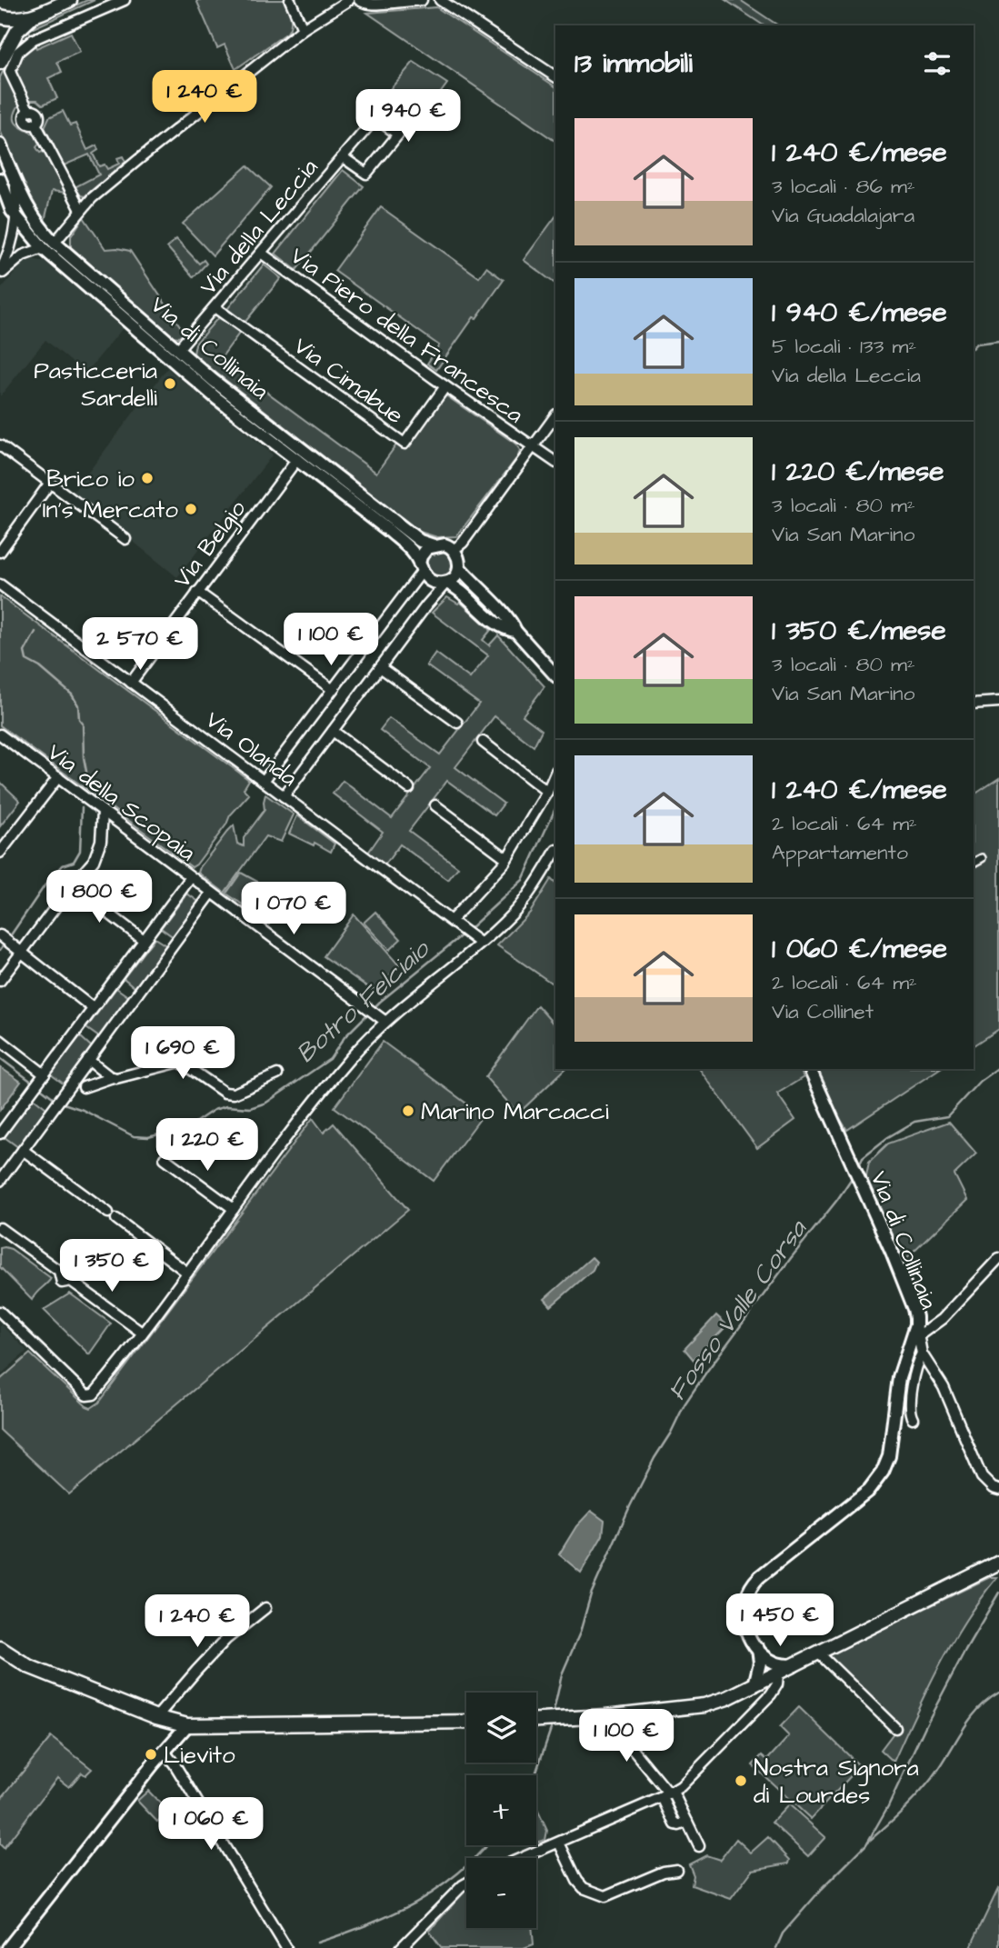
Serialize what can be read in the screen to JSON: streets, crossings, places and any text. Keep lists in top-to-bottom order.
{
  "streets": {
    "street": [
      "Via della Leccia",
      "Via Piero della Francesca",
      "Via di Collinaia",
      "Via Cimabue",
      "Via Belgio",
      "Via Olanda",
      "Via della Scopaia"
    ]
  },
  "crossings": [
    ["Via della Leccia", "Via Piero della Francesca"],
    ["Via della Leccia", "Via di Collinaia"],
    ["Via della Leccia", "Via Cimabue"],
    ["Via Piero della Francesca", "Via Cimabue"],
    ["Via di Collinaia", "Via Belgio"],
    ["Via Belgio", "Via Olanda"]
  ],
  "water": ["Botro Felciaio", "Fosso Valle Corsa"],
  "places": [
    "Pasticceria Sardelli",
    "Brico io",
    "In's Mercato",
    "Marino Marcacci",
    "Lievito",
    "Nostra Signora di Lourdes"
  ],
  "page": {
    "heading": "13 immobili",
    "price": [
      "1 240 €",
      "1 940 €",
      "1 100 €",
      "2 570 €",
      "1 800 €",
      "1 070 €",
      "1 690 €",
      "1 220 €",
      "1 350 €",
      "1 450 €",
      "1 240 €",
      "1 100 €",
      "1 060 €"
    ],
    "list": [
      {
        "name": "1 240 €/mese",
        "note": "3 locali · 86 m² · Via Guadalajara"
      },
      {
        "name": "1 940 €/mese",
        "note": "5 locali · 133 m² · Via della Leccia"
      },
      {
        "name": "1 220 €/mese",
        "note": "3 locali · 80 m² · Via San Marino"
      },
      {
        "name": "1 350 €/mese",
        "note": "3 locali · 80 m² · Via San Marino"
      },
      {
        "name": "1 240 €/mese",
        "note": "2 locali · 64 m² · Appartamento"
      },
      {
        "name": "1 060 €/mese",
        "note": "2 locali · 64 m² · Via Collinet"
      }
    ],
    "map_buttons": ["+", "−"]
  }
}
